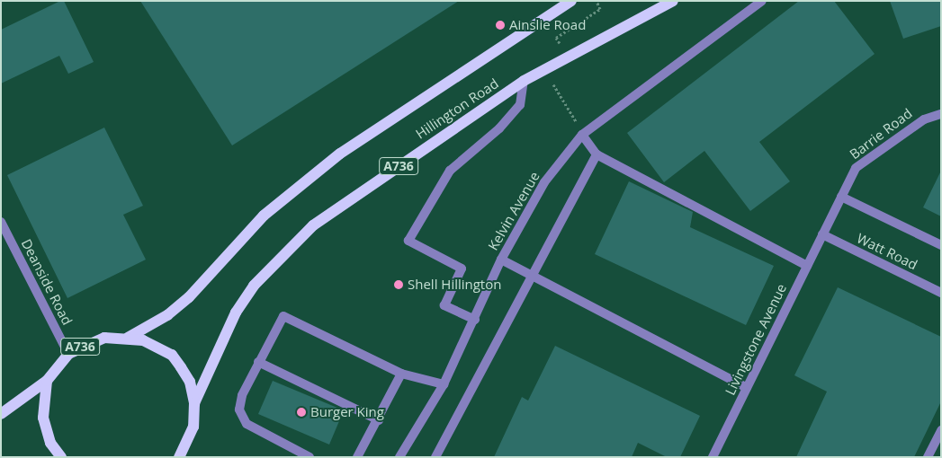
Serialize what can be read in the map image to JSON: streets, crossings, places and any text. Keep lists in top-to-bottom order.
{
  "streets": {
    "main road": ["Hillington Road", "A736"],
    "street": [
      "Barrie Road",
      "Kelvin Avenue",
      "Watt Road",
      "Deanside Road",
      "Livingstone Avenue"
    ]
  },
  "crossings": [
    ["Hillington Road", "A736"],
    ["Barrie Road", "Watt Road"],
    ["Barrie Road", "Livingstone Avenue"],
    ["A736", "Deanside Road"],
    ["Watt Road", "Livingstone Avenue"]
  ],
  "places": ["Ainslie Road", "Shell Hillington", "Burger King"]
}
